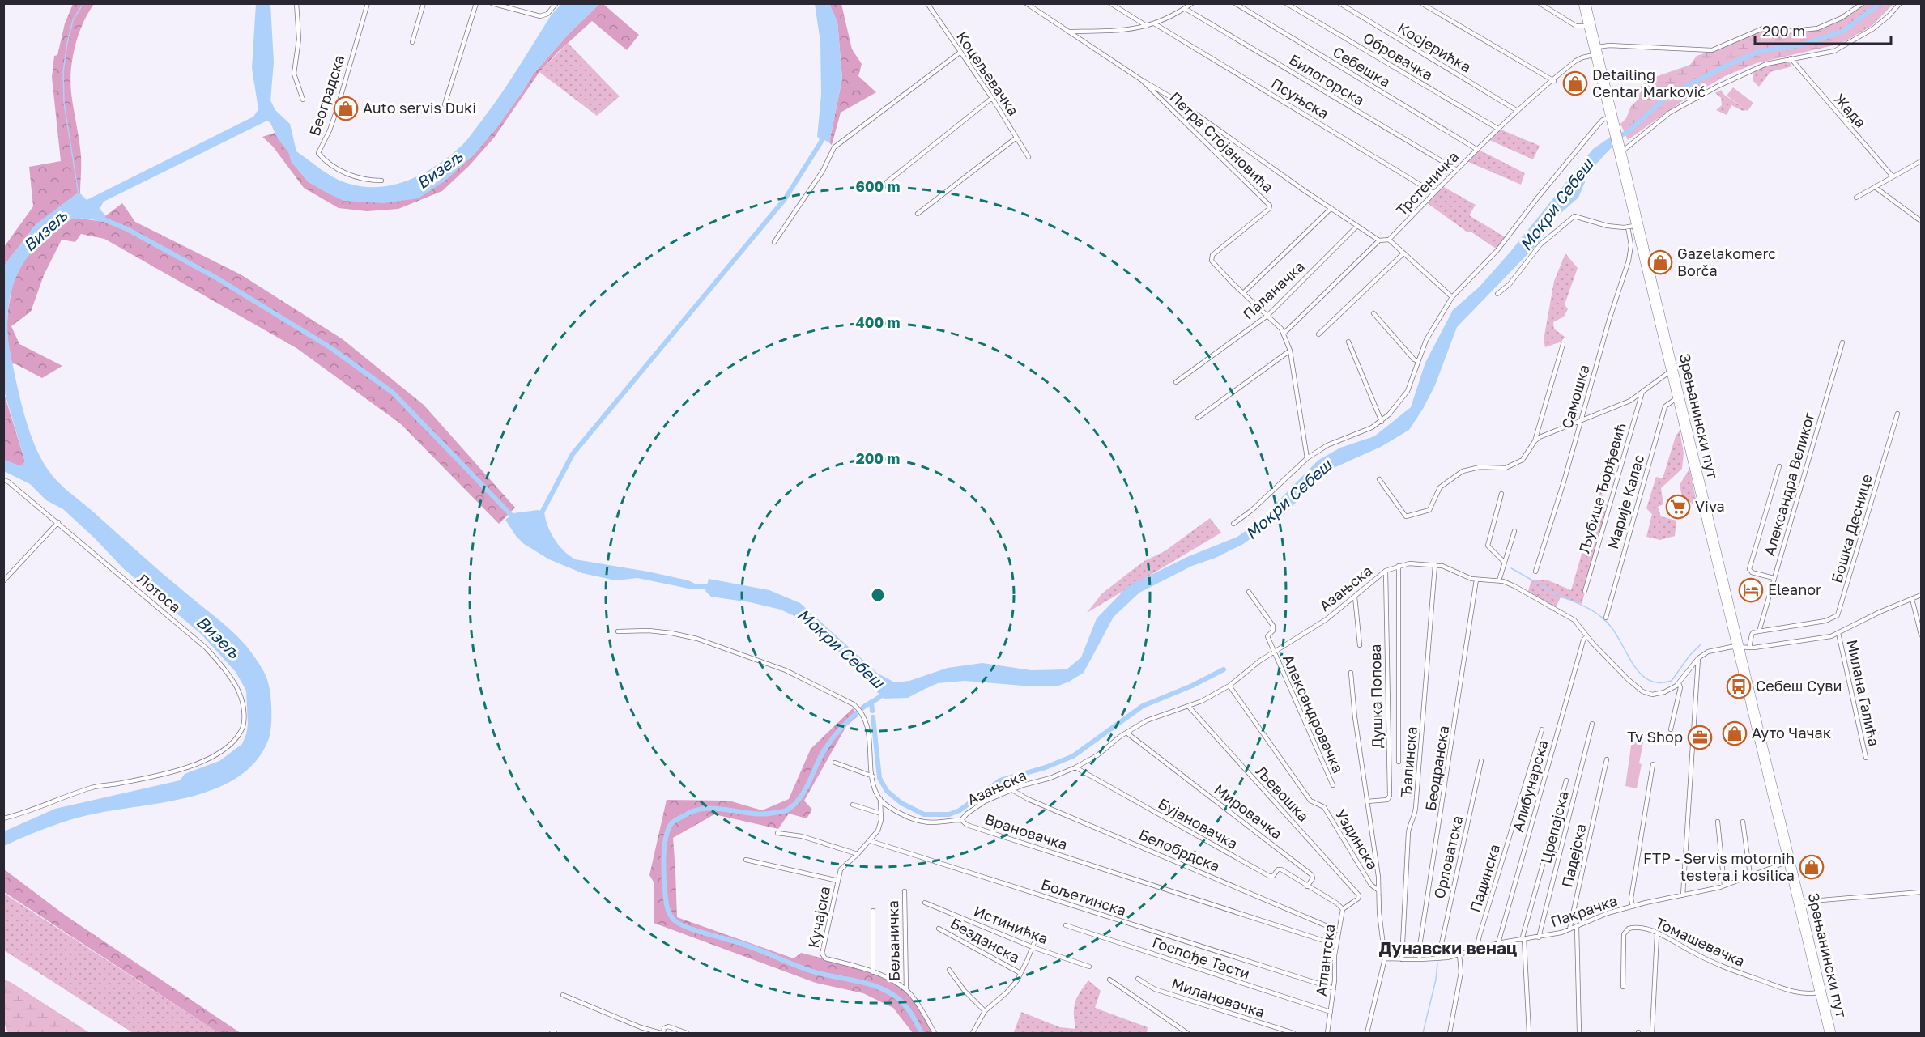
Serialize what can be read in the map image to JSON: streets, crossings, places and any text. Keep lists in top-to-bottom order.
{
  "streets": {
    "main road": ["Зрењанински пут"],
    "street": [
      "Косјерићка",
      "Обровачка",
      "Себешка",
      "Коцељевачка",
      "Билогорска",
      "Београдска",
      "Псуњска",
      "Жада",
      "Петра Стојановића",
      "Трстеничка",
      "Паланачка",
      "Самошка",
      "Александра Великог",
      "Љубице Ђорђевић",
      "Марије Калас",
      "Бошка Деснице",
      "Азањска",
      "Лотоса",
      "Милана Галића",
      "Душка Попова",
      "Александровачка",
      "Ђалинска",
      "Беодранска",
      "Алибунарска",
      "Љевошка",
      "Мировачка",
      "Бујановачка",
      "Црепајска",
      "Врановачка",
      "Уздинска",
      "Белобрдска",
      "Падејска",
      "Орловатска",
      "Падинска",
      "Бољетинска",
      "Пакрачка",
      "Кучајска",
      "Истинићка",
      "Бељаничка",
      "Безданска",
      "Томашевачка",
      "Госпође Тасти",
      "Атлантска",
      "Милановачка"
    ]
  },
  "crossings": [
    ["Косјерићка", "Трстеничка"],
    ["Обровачка", "Трстеничка"],
    ["Себешка", "Трстеничка"],
    ["Билогорска", "Трстеничка"],
    ["Псуњска", "Трстеничка"],
    ["Петра Стојановића", "Паланачка"],
    ["Трстеничка", "Зрењанински пут"],
    ["Зрењанински пут", "Марије Калас"],
    ["Зрењанински пут", "Пакрачка"],
    ["Зрењанински пут", "Томашевачка"],
    ["Александра Великог", "Бошка Деснице"],
    ["Азањска", "Душка Попова"],
    ["Азањска", "Александровачка"],
    ["Азањска", "Ђалинска"],
    ["Азањска", "Беодранска"],
    ["Азањска", "Алибунарска"],
    ["Азањска", "Љевошка"],
    ["Азањска", "Мировачка"],
    ["Азањска", "Бујановачка"],
    ["Азањска", "Врановачка"],
    ["Азањска", "Уздинска"],
    ["Азањска", "Белобрдска"],
    ["Ђалинска", "Пакрачка"],
    ["Беодранска", "Пакрачка"],
    ["Алибунарска", "Пакрачка"],
    ["Љевошка", "Атлантска"],
    ["Мировачка", "Бујановачка"],
    ["Црепајска", "Пакрачка"],
    ["Врановачка", "Атлантска"],
    ["Уздинска", "Пакрачка"],
    ["Белобрдска", "Атлантска"],
    ["Падејска", "Пакрачка"],
    ["Орловатска", "Пакрачка"],
    ["Падинска", "Пакрачка"],
    ["Бољетинска", "Кучајска"],
    ["Бољетинска", "Атлантска"],
    ["Кучајска", "Бељаничка"],
    ["Госпође Тасти", "Атлантска"]
  ],
  "districts": ["Дунавски венац"],
  "water": ["Визељ", "Мокри Себеш"],
  "places": {
    "shop": [
      "Detailing Centar Marković",
      "Auto servis Duki",
      "Gazelakomerc Borča",
      "Ауто Чачак",
      "FTP - Servis motornih testera i kosilica"
    ],
    "supermarket": ["Viva"],
    "hotel": ["Eleanor"],
    "bus stop": ["Себеш Суви"],
    "office": ["Tv Shop"]
  },
  "scale_bar": "200 m",
  "rings": ["600 m", "400 m", "200 m"]
}
